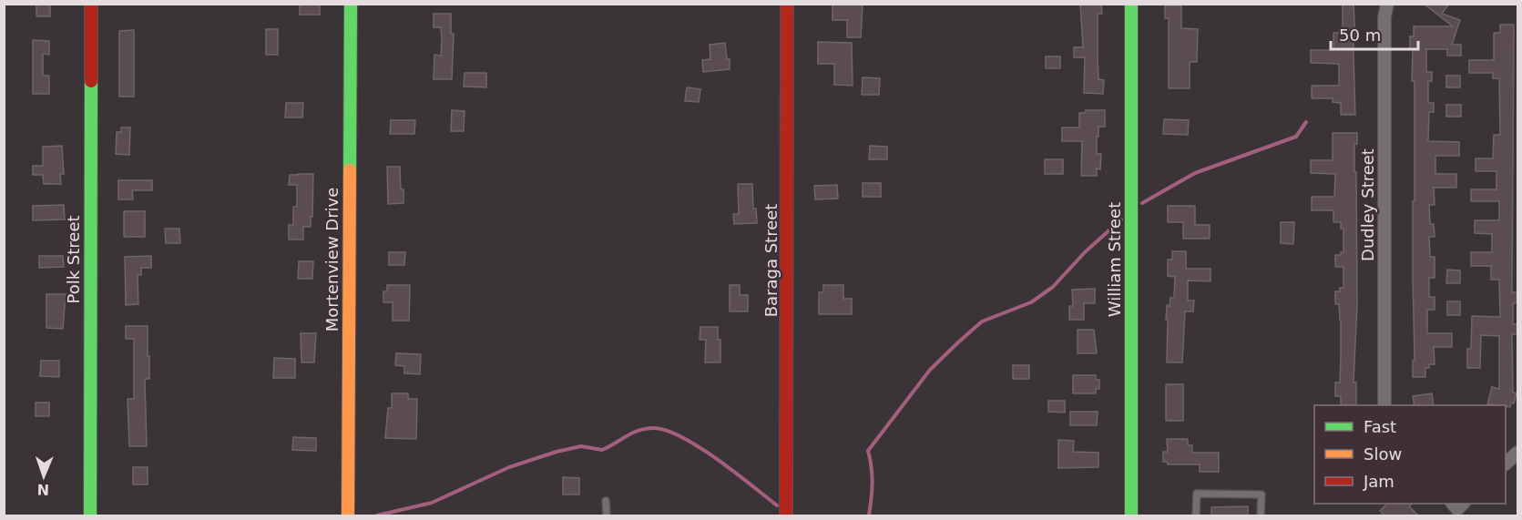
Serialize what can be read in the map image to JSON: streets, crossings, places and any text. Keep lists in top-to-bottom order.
{
  "streets": {
    "street": [
      "Dudley Street",
      "Polk Street",
      "Mortenview Drive",
      "William Street",
      "Baraga Street"
    ]
  },
  "legend": ["Fast", "Slow", "Jam"],
  "scale_bar": "50 m",
  "north": "bottom"
}
